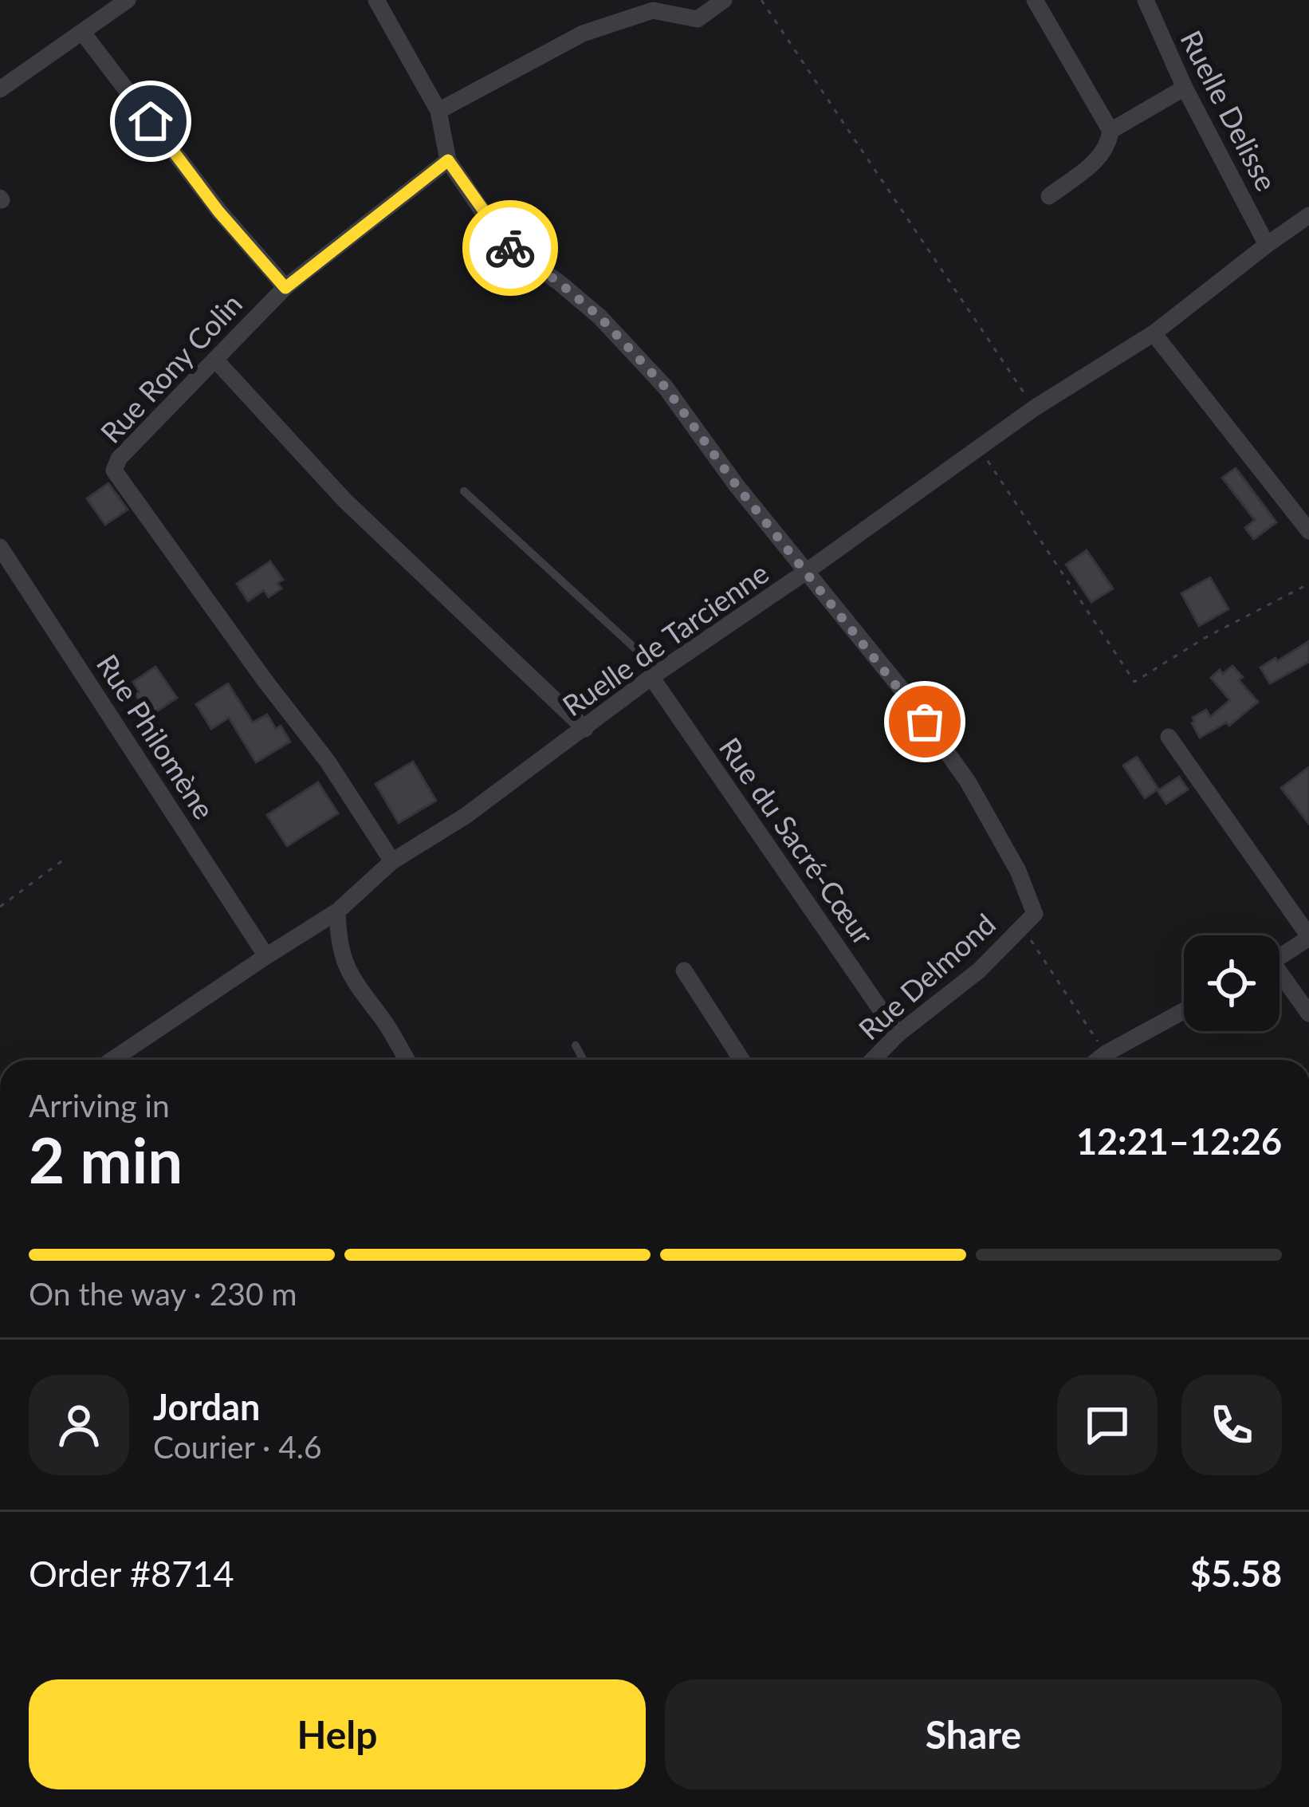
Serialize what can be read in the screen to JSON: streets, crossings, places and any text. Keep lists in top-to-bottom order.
{
  "streets": {
    "street": [
      "Ruelle Delisse",
      "Rue Rony Colin",
      "Ruelle de Tarcienne",
      "Rue Philomène",
      "Rue du Sacré-Cœur",
      "Rue Delmond"
    ]
  },
  "crossings": [
    ["Ruelle Delisse", "Ruelle de Tarcienne"],
    ["Rue Rony Colin", "Ruelle de Tarcienne"],
    ["Rue Rony Colin", "Rue Delmond"],
    ["Ruelle de Tarcienne", "Rue Philomène"],
    ["Ruelle de Tarcienne", "Rue du Sacré-Cœur"],
    ["Ruelle de Tarcienne", "Rue Delmond"],
    ["Rue du Sacré-Cœur", "Rue Delmond"]
  ],
  "page": {
    "heading": ["2 min", "Arriving in", "12:21–12:26"],
    "panel": [
      "Jordan",
      "Courier · 4.6",
      "Order #8714",
      "$5.58"
    ],
    "bar": "On the way · 230 m",
    "buttons": ["Help", "Share"]
  }
}
